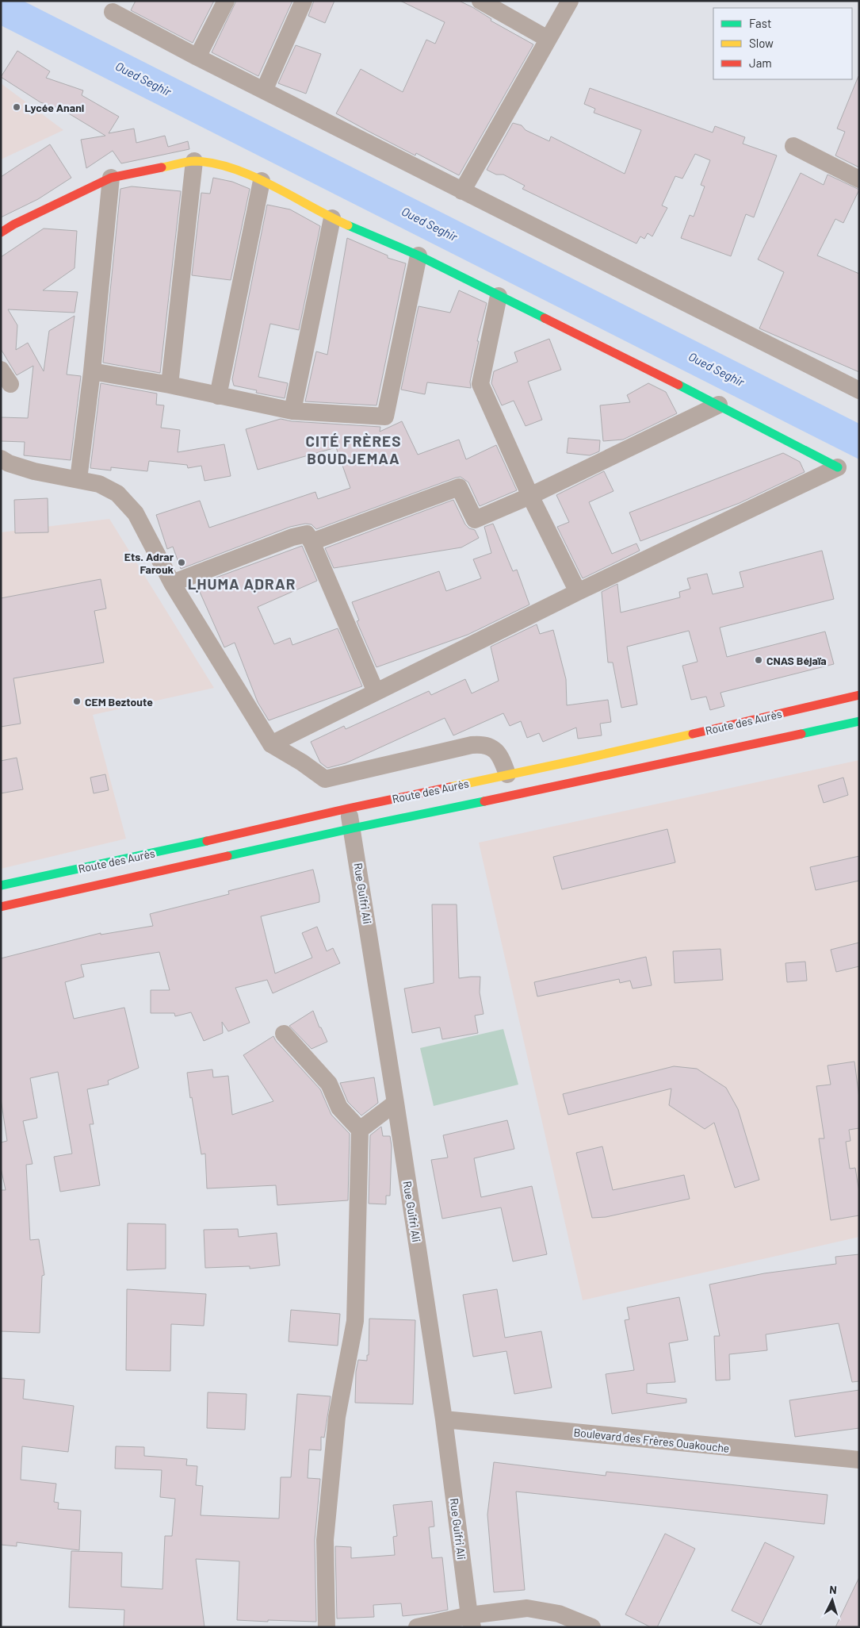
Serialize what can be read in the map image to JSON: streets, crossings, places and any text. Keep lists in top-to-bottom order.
{
  "streets": {
    "street": ["Route des Aurès", "Rue Guifri Ali", "Boulevard des Frères Ouakouche"]
  },
  "crossings": [
    ["Route des Aurès", "Rue Guifri Ali"],
    ["Rue Guifri Ali", "Boulevard des Frères Ouakouche"]
  ],
  "districts": ["CITÉ FRÈRES BOUDJEMAA", "LḤUMA AḌRAR"],
  "water": ["Oued Seghir"],
  "places": [
    "Lycée Anani",
    "Ets. Adrar Farouk",
    "CNAS Béjaïa",
    "CEM Beztoute"
  ],
  "legend": ["Fast", "Slow", "Jam"],
  "north": "top"
}
